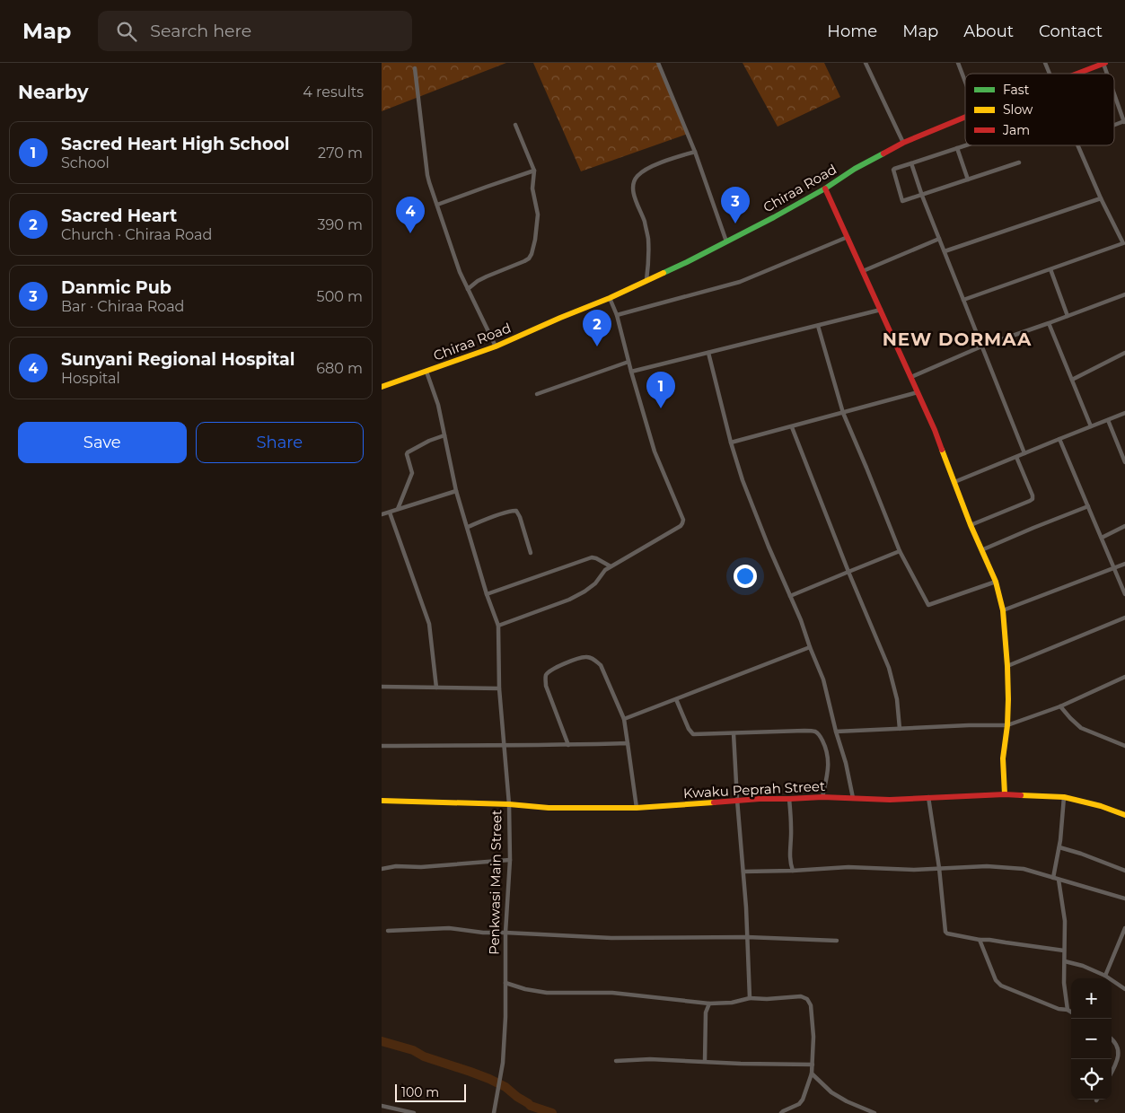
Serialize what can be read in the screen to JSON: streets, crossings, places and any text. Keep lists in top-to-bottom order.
{
  "streets": {
    "main road": ["Chiraa Road", "Kwaku Peprah Street"],
    "street": ["Penkwasi Main Street"]
  },
  "crossings": [
    ["Chiraa Road", "Penkwasi Main Street"],
    ["Kwaku Peprah Street", "Penkwasi Main Street"]
  ],
  "districts": ["NEW DORMAA"],
  "legend": ["Fast", "Slow", "Jam"],
  "scale_bar": "100 m",
  "page": {
    "header": "Map",
    "search": "Search here",
    "nav": [
      "Home",
      "Map",
      "About",
      "Contact"
    ],
    "heading": ["Nearby", "4 results"],
    "list": [
      {
        "mark": "1",
        "name": "Sacred Heart High School",
        "note": "School",
        "value": "270 m"
      },
      {
        "mark": "2",
        "name": "Sacred Heart",
        "note": "Church · Chiraa Road",
        "value": "390 m"
      },
      {
        "mark": "3",
        "name": "Danmic Pub",
        "note": "Bar · Chiraa Road",
        "value": "500 m"
      },
      {
        "mark": "4",
        "name": "Sunyani Regional Hospital",
        "note": "Hospital",
        "value": "680 m"
      }
    ],
    "pins": [
      "3",
      "4",
      "2",
      "1"
    ],
    "buttons": ["Save", "Share"],
    "map_buttons": ["+", "−"],
    "scale": "100 m"
  }
}
